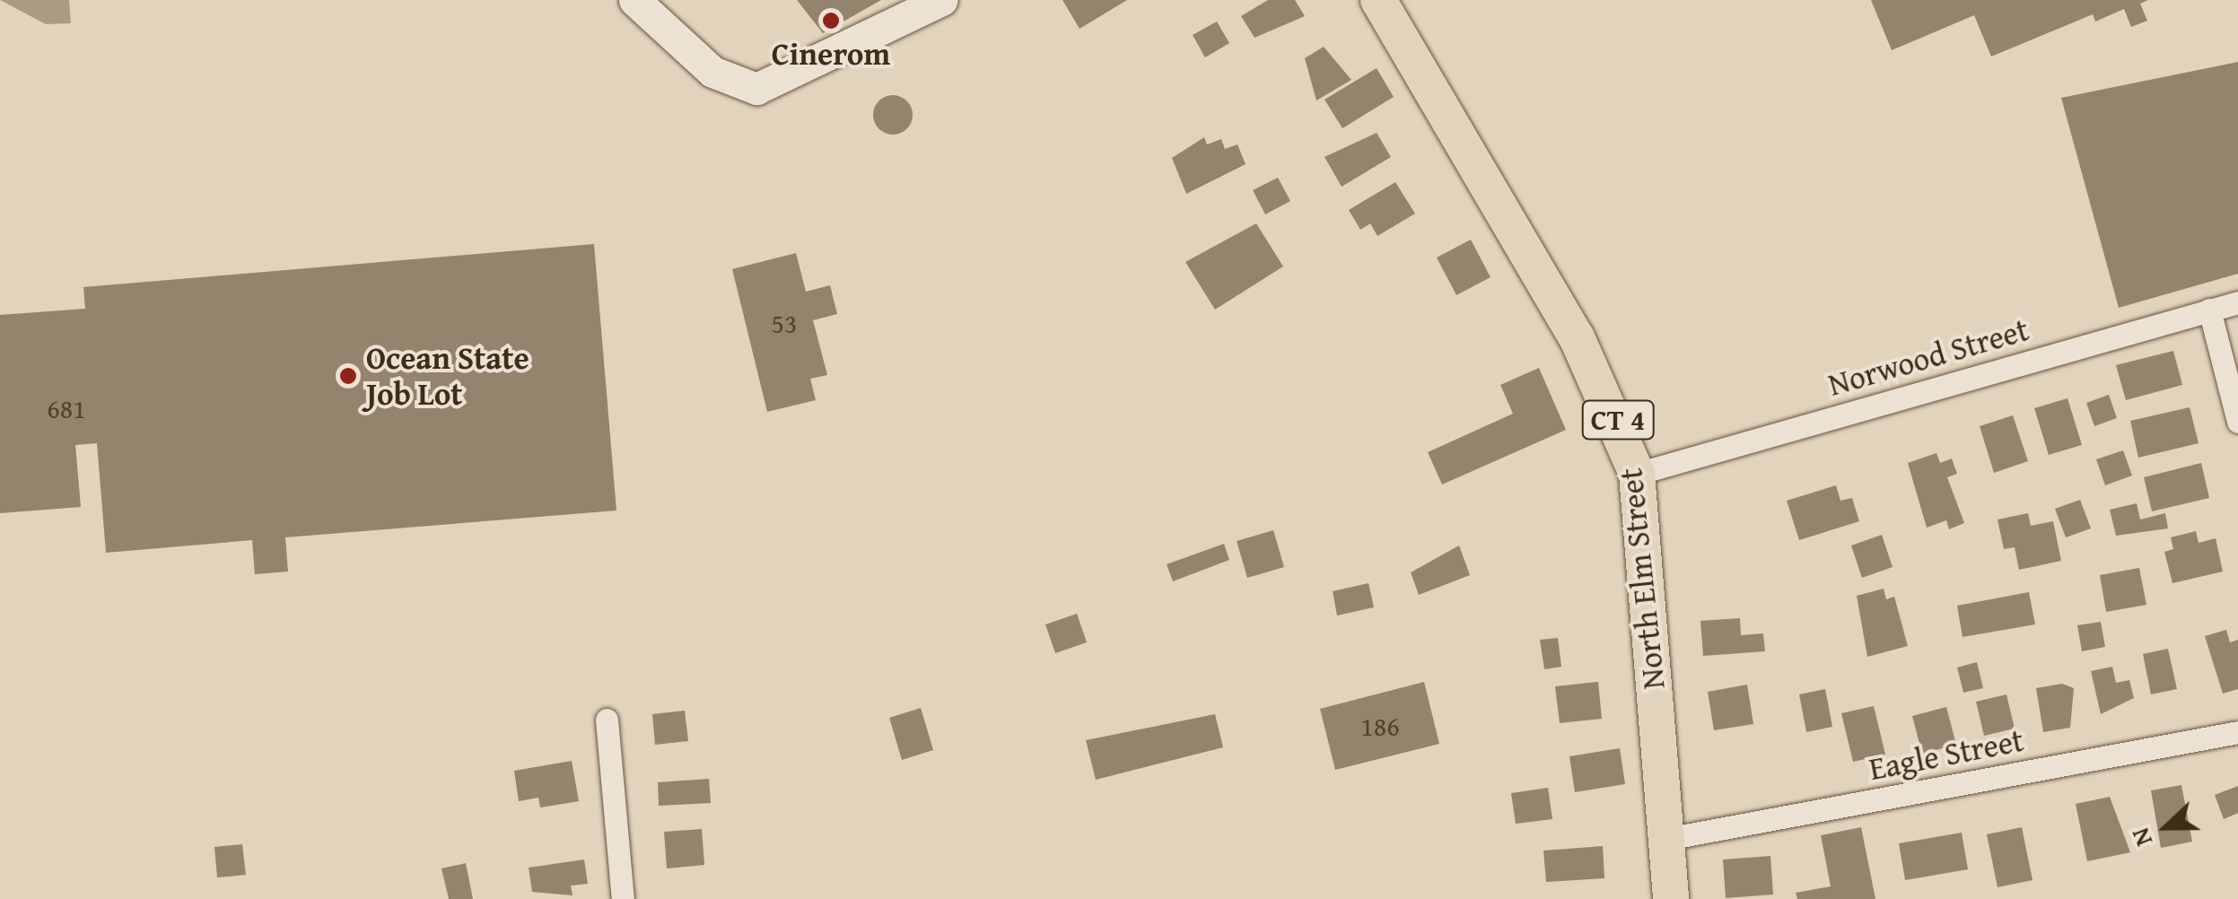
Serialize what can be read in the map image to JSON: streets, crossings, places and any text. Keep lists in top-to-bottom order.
{
  "streets": {
    "main road": ["CT 4", "North Elm Street"],
    "street": ["Norwood Street", "Eagle Street"]
  },
  "crossings": [
    ["Norwood Street", "North Elm Street"],
    ["North Elm Street", "Eagle Street"]
  ],
  "places": ["Cinerom", "Ocean State Job Lot"],
  "house_numbers": ["53", "681", "186"],
  "north": "left"
}
